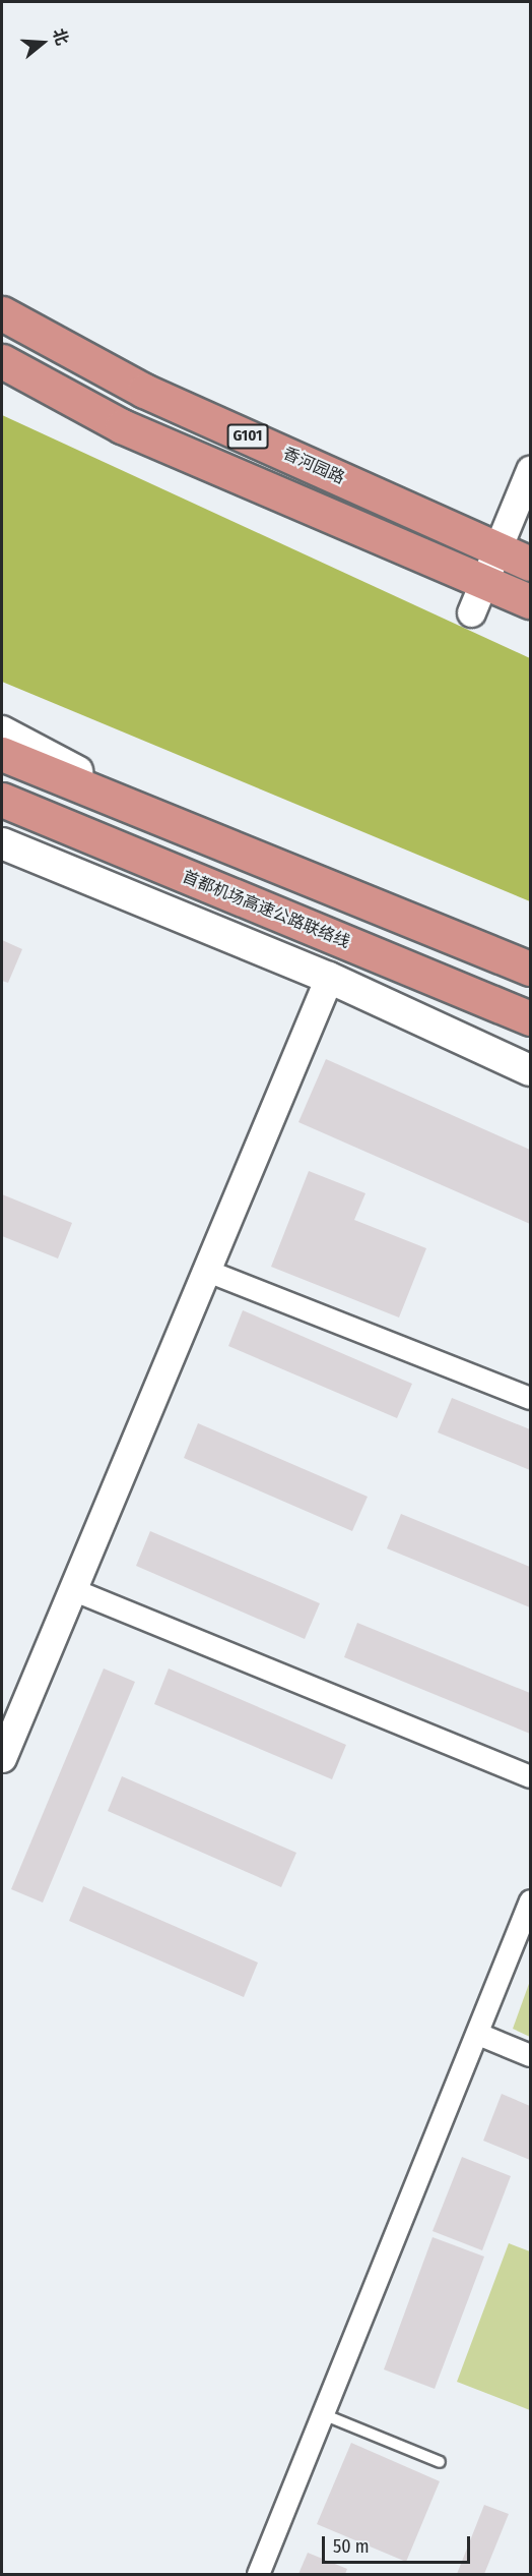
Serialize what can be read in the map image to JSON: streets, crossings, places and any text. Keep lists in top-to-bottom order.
{
  "streets": {
    "highway": ["G101", "香河园路", "首都机场高速公路联络线"]
  },
  "scale_bar": "50 m",
  "north": "right"
}
